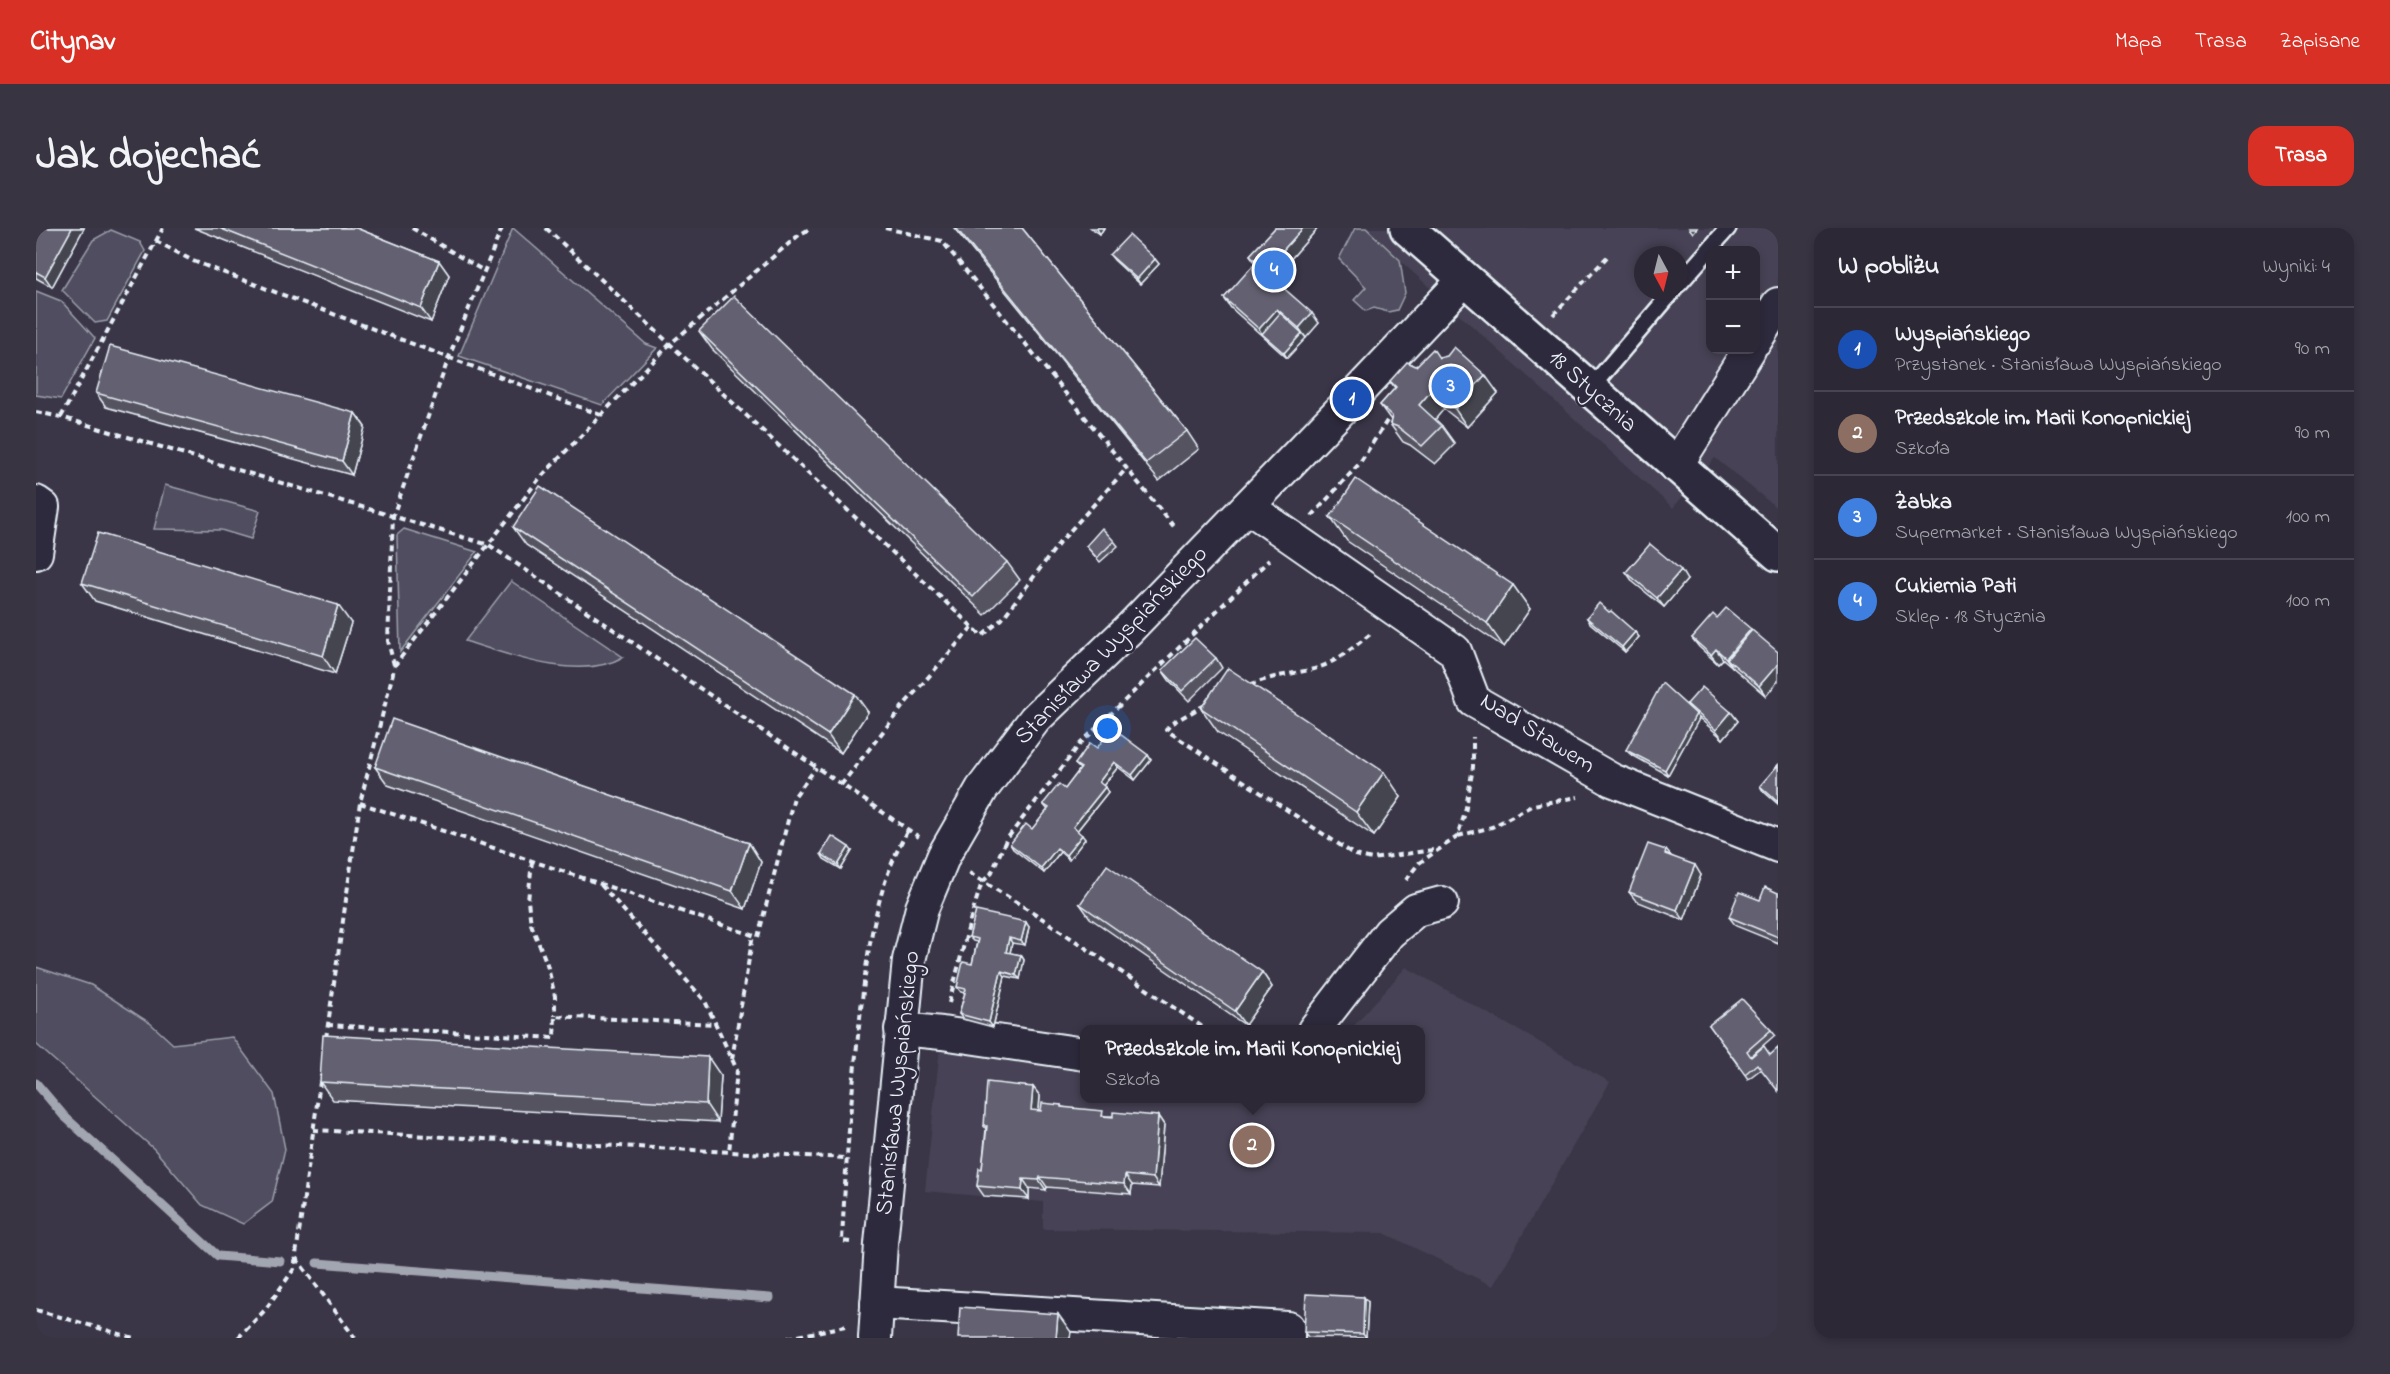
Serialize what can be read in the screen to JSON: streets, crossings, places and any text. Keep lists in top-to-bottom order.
{
  "streets": {
    "street": ["18 Stycznia", "Stanisława Wyspiańskiego", "Nad Stawem"]
  },
  "crossings": [
    ["18 Stycznia", "Stanisława Wyspiańskiego"],
    ["Stanisława Wyspiańskiego", "Nad Stawem"]
  ],
  "north": "bottom",
  "page": {
    "header": "Citynav",
    "nav": ["Mapa", "Trasa", "Zapisane"],
    "title": "Jak dojechać",
    "buttons": "Trasa",
    "heading": ["W pobliżu", "Wyniki: 4"],
    "map_buttons": ["+", "−"],
    "pins": [
      "4",
      "3",
      "1",
      "2"
    ],
    "list": [
      {
        "mark": "1",
        "name": "Wyspiańskiego",
        "note": "Przystanek · Stanisława Wyspiańskiego",
        "value": "90 m"
      },
      {
        "mark": "2",
        "name": "Przedszkole im. Marii Konopnickiej",
        "note": "Szkoła",
        "value": "90 m"
      },
      {
        "mark": "3",
        "name": "Żabka",
        "note": "Supermarket · Stanisława Wyspiańskiego",
        "value": "100 m"
      },
      {
        "mark": "4",
        "name": "Cukiernia Pati",
        "note": "Sklep · 18 Stycznia",
        "value": "100 m"
      }
    ],
    "popup": ["Przedszkole im. Marii Konopnickiej", "Szkoła"]
  }
}
